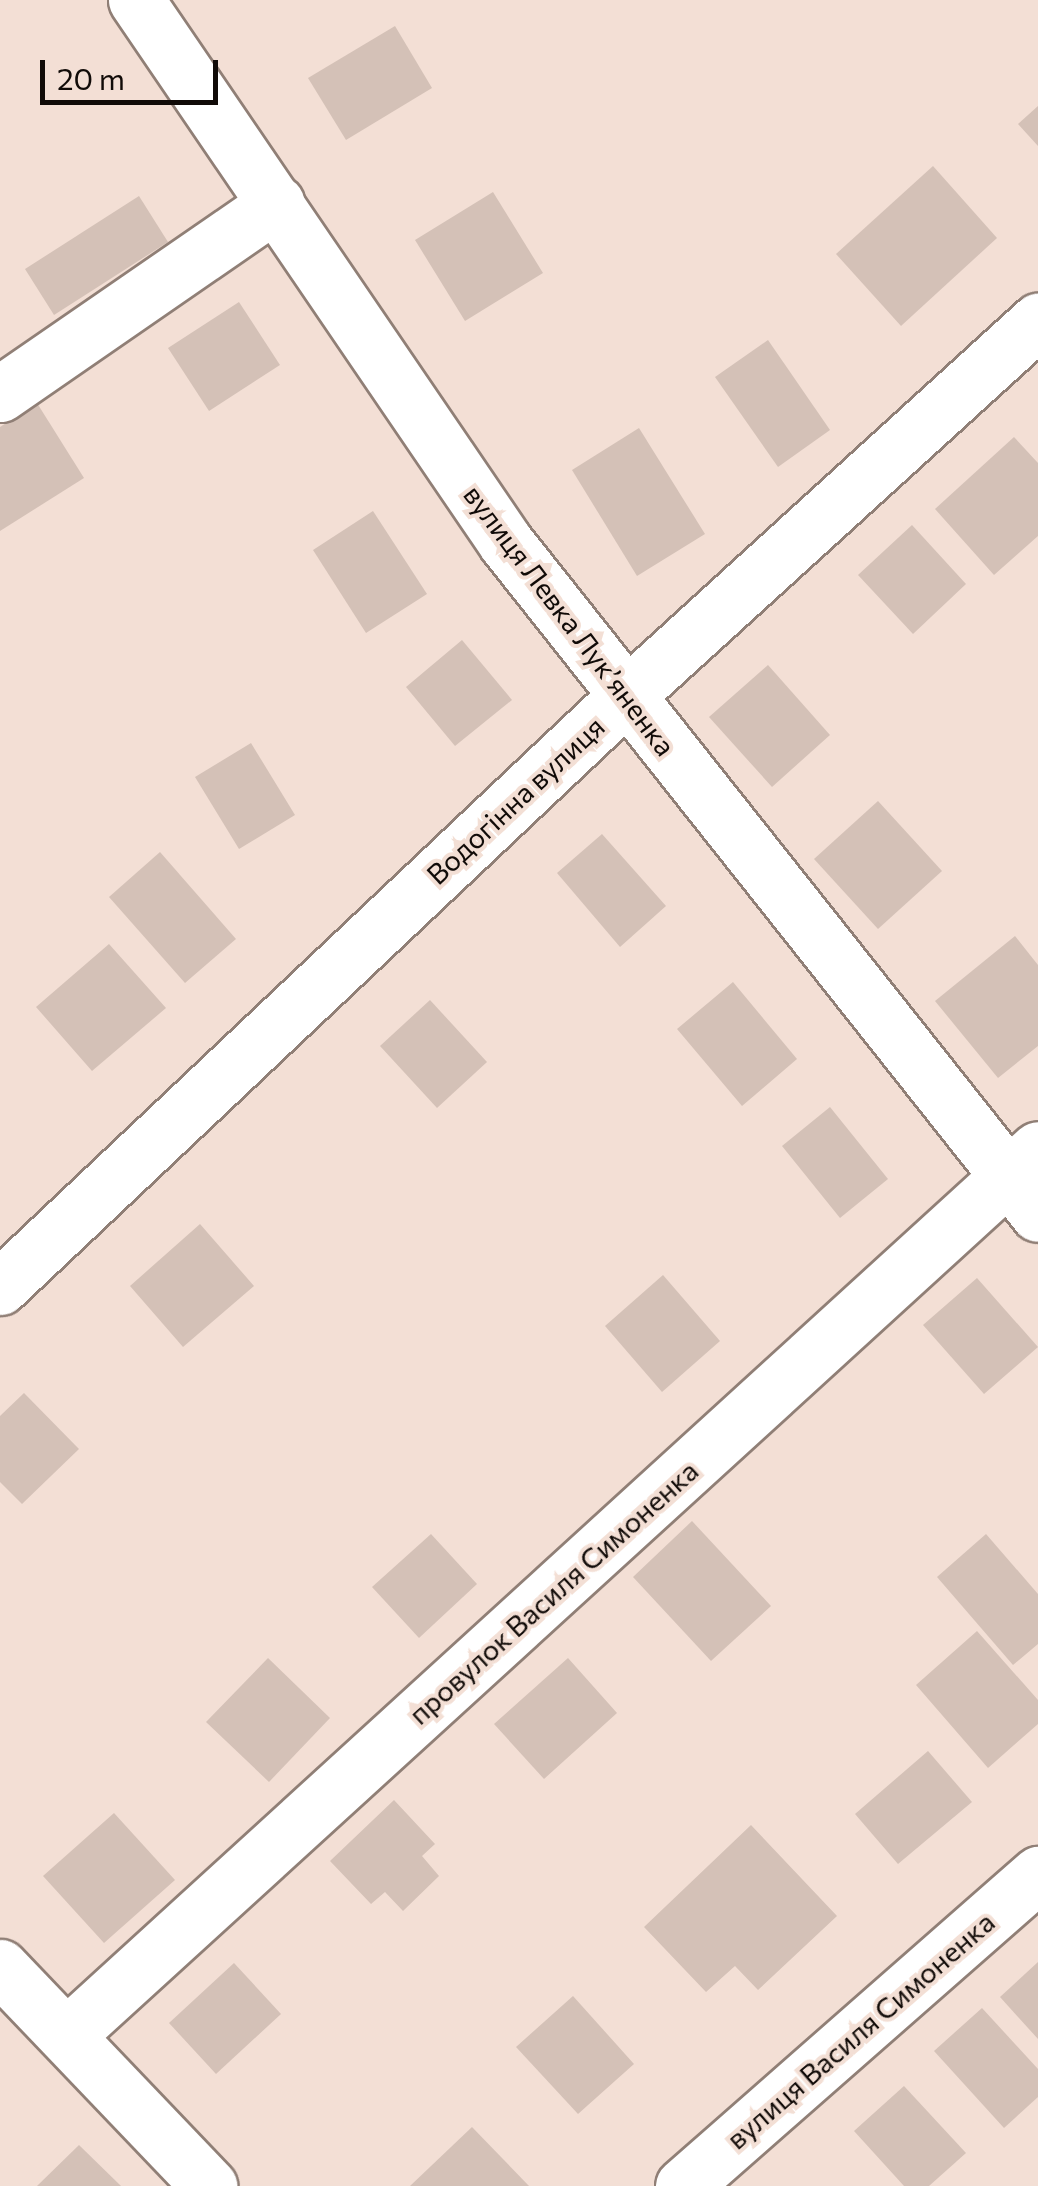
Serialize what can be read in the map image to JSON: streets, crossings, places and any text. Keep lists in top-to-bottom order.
{
  "streets": {
    "street": [
      "вулиця Левка Лукʼяненка",
      "Водогінна вулиця",
      "провулок Василя Симоненка",
      "вулиця Василя Симоненка"
    ]
  },
  "crossings": [
    ["вулиця Левка Лукʼяненка", "Водогінна вулиця"],
    ["вулиця Левка Лукʼяненка", "провулок Василя Симоненка"]
  ],
  "scale_bar": "20 m"
}
